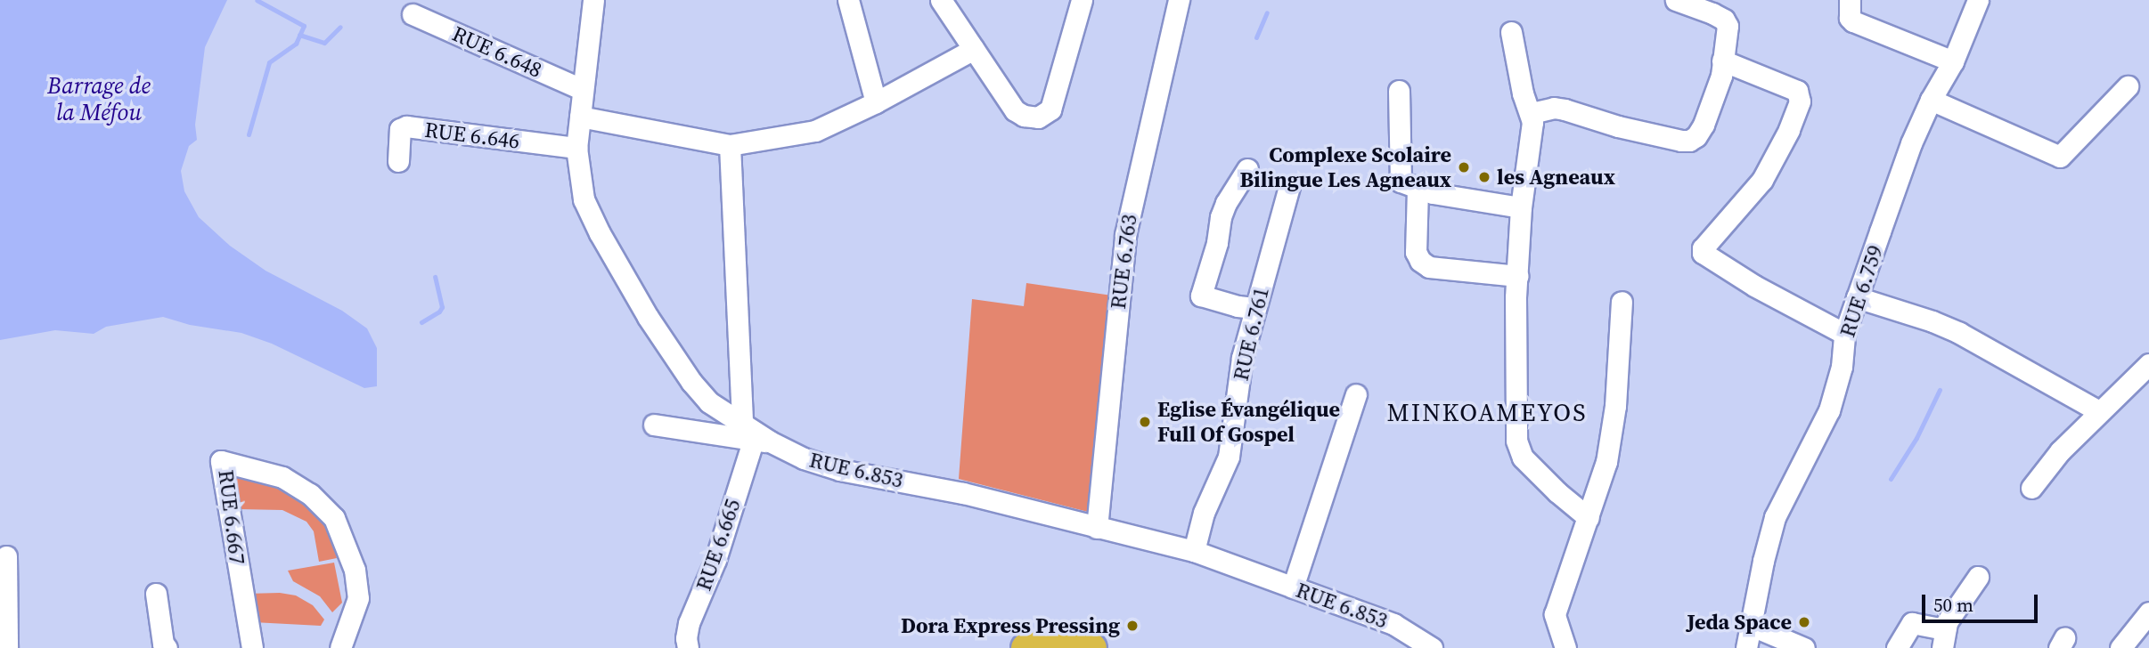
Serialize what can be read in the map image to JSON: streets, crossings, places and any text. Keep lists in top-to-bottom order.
{
  "streets": {
    "street": [
      "RUE 6.648",
      "RUE 6.646",
      "RUE 6.763",
      "RUE 6.759",
      "RUE 6.761",
      "RUE 6.853",
      "RUE 6.667",
      "RUE 6.665"
    ]
  },
  "crossings": [
    ["RUE 6.648", "RUE 6.853"],
    ["RUE 6.646", "RUE 6.853"],
    ["RUE 6.763", "RUE 6.853"],
    ["RUE 6.761", "RUE 6.853"],
    ["RUE 6.853", "RUE 6.665"]
  ],
  "districts": ["MINKOAMEYOS"],
  "water": ["Barrage de la Méfou"],
  "places": [
    "Complexe Scolaire Bilingue Les Agneaux",
    "les Agneaux",
    "Eglise Évangélique Full Of Gospel",
    "Jeda Space",
    "Dora Express Pressing"
  ],
  "scale_bar": "50 m"
}
